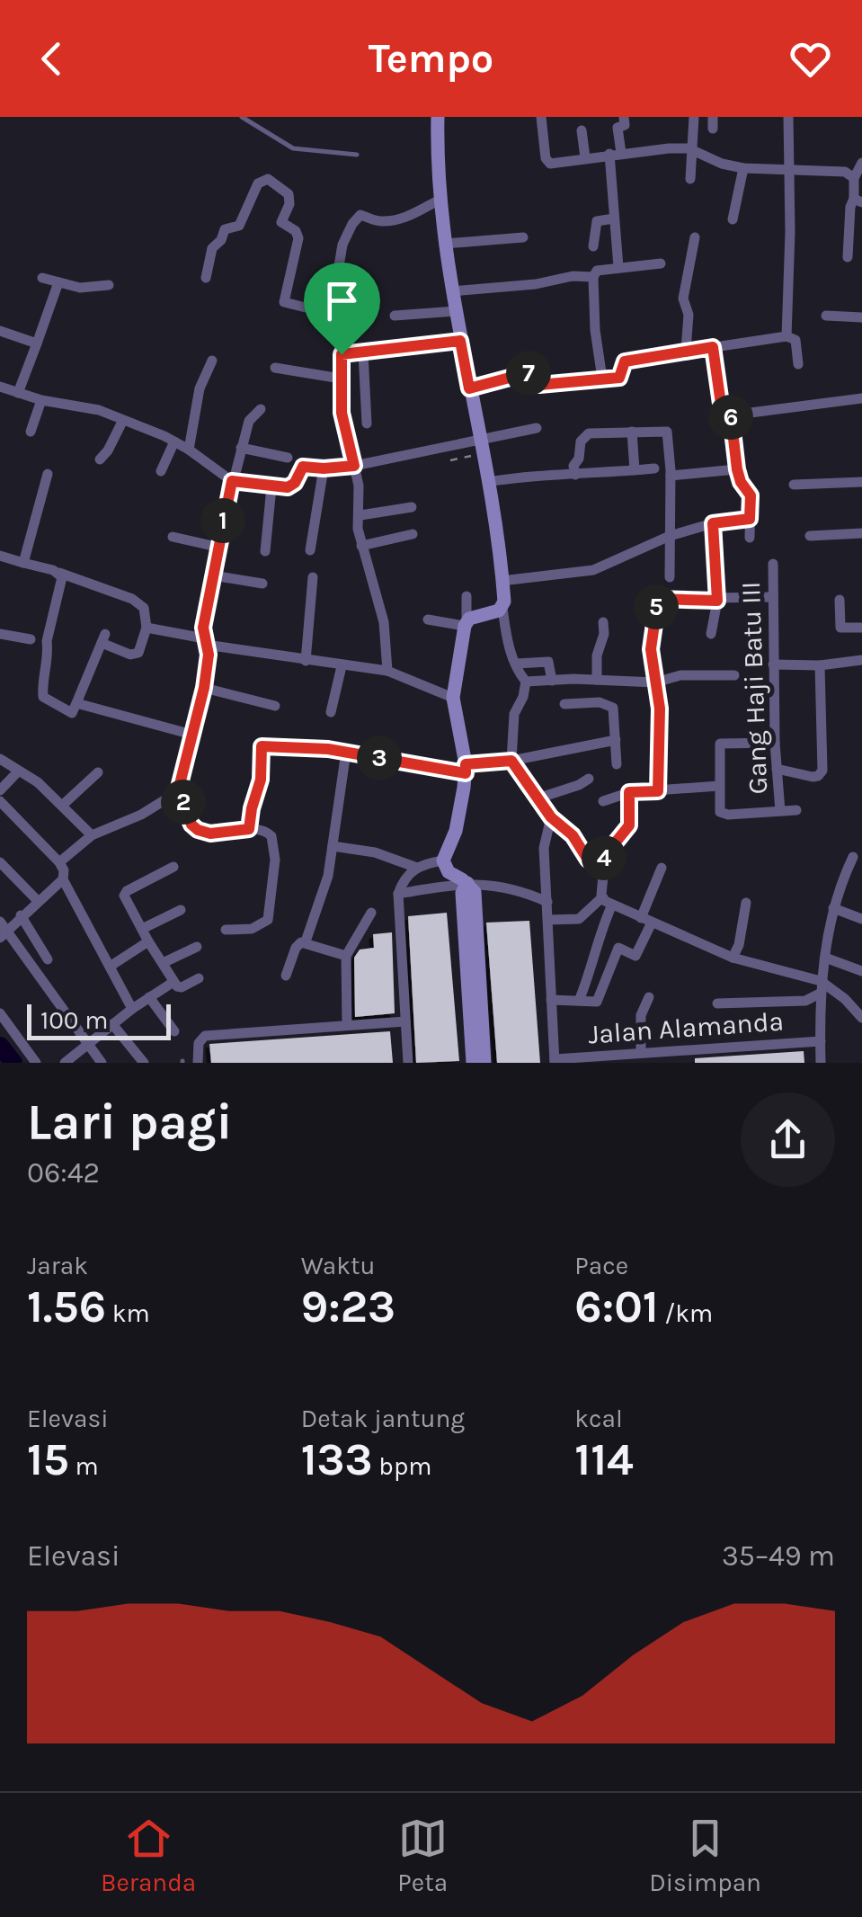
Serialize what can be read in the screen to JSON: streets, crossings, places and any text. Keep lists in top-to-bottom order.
{
  "streets": {
    "street": ["Gang Haji Batu III", "Jalan Alamanda"]
  },
  "scale_bar": "100 m",
  "page": {
    "header": "Tempo",
    "pins": [
      "7",
      "6",
      "1",
      "5",
      "3",
      "2",
      "4"
    ],
    "scale": "100 m",
    "heading": ["Lari pagi", "06:42"],
    "stats": [
      ["Jarak", "1.56 km"],
      ["Waktu", "9:23"],
      ["Pace", "6:01 /km"],
      ["Elevasi", "15 m"],
      ["Detak jantung", "133 bpm"],
      ["kcal", "114"]
    ],
    "chart": ["Elevasi", "35–49 m"],
    "tabs": ["Beranda", "Peta", "Disimpan"]
  }
}
